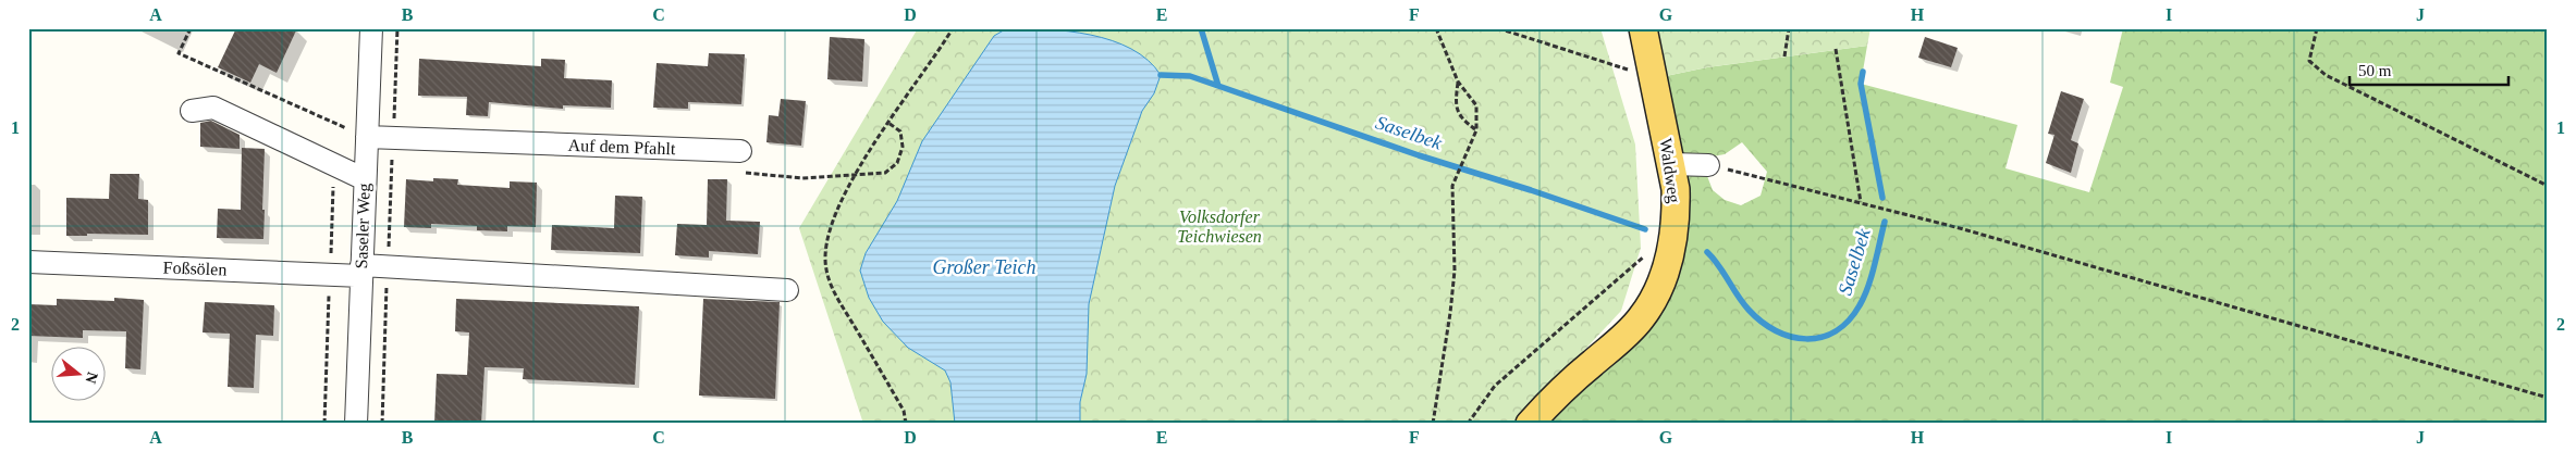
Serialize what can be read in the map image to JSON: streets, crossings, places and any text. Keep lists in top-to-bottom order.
{
  "streets": {
    "main road": ["Waldweg"],
    "street": ["Auf dem Pfahlt", "Saseler Weg", "Foßsölen"]
  },
  "crossings": [
    ["Auf dem Pfahlt", "Saseler Weg"],
    ["Saseler Weg", "Foßsölen"]
  ],
  "water": ["Saselbek", "Großer Teich"],
  "parks": ["Volksdorfer Teichwiesen"],
  "scale_bar": "50 m",
  "north": "right",
  "grid": {
    "columns": [
      "A",
      "B",
      "C",
      "D",
      "E",
      "F",
      "G",
      "H",
      "I",
      "J"
    ],
    "rows": ["1", "2"]
  }
}
